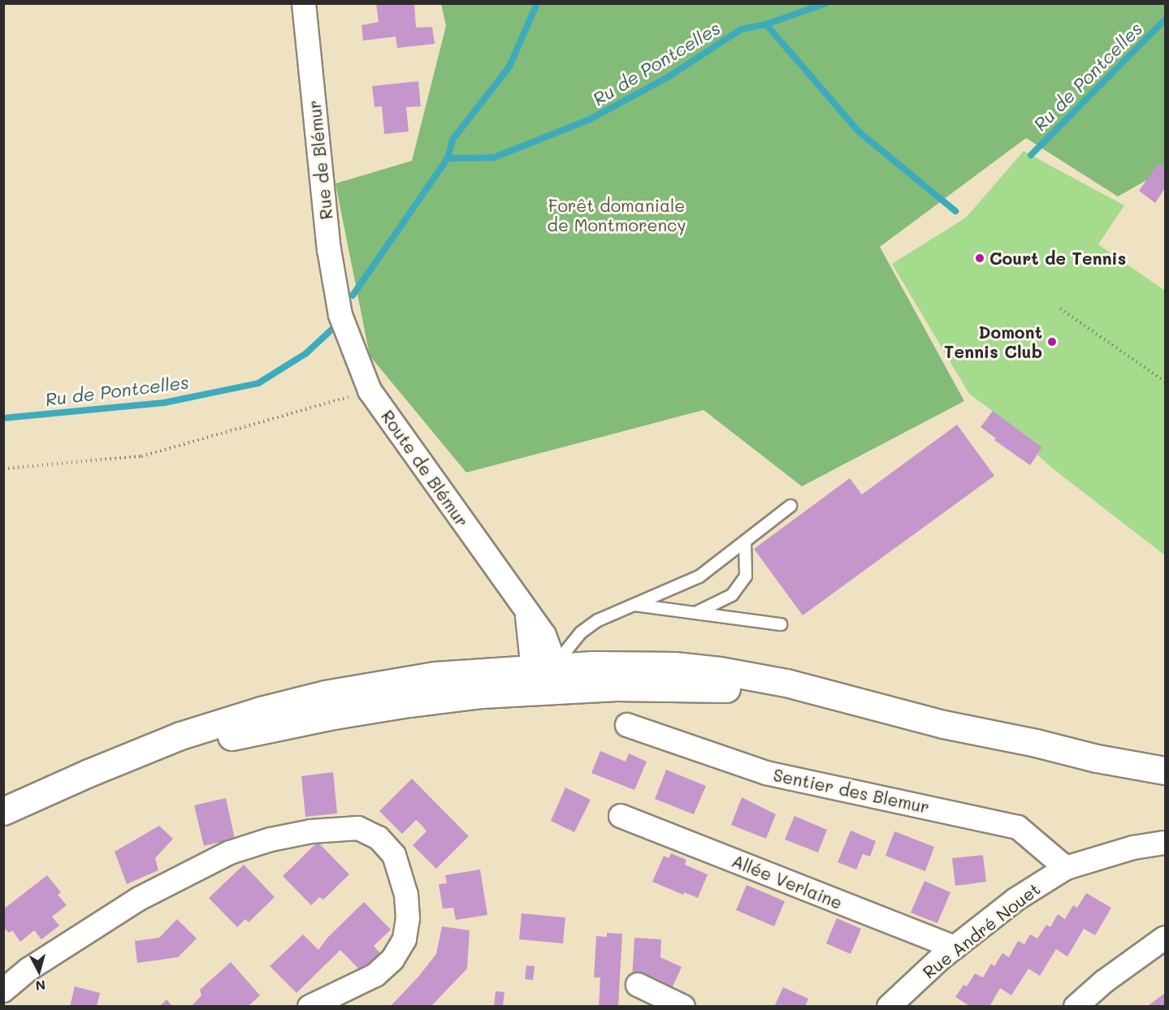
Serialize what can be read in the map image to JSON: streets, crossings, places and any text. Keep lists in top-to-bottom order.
{
  "streets": {
    "street": [
      "Rue de Blémur",
      "Route de Blémur",
      "Sentier des Blemur",
      "Allée Verlaine",
      "Rue André Nouet"
    ]
  },
  "crossings": [
    ["Rue de Blémur", "Route de Blémur"],
    ["Sentier des Blemur", "Rue André Nouet"],
    ["Allée Verlaine", "Rue André Nouet"]
  ],
  "water": ["Ru de Pontcelles"],
  "parks": ["Forêt domaniale de Montmorency"],
  "places": ["Court de Tennis", "Domont Tennis Club"],
  "north": "bottom"
}
